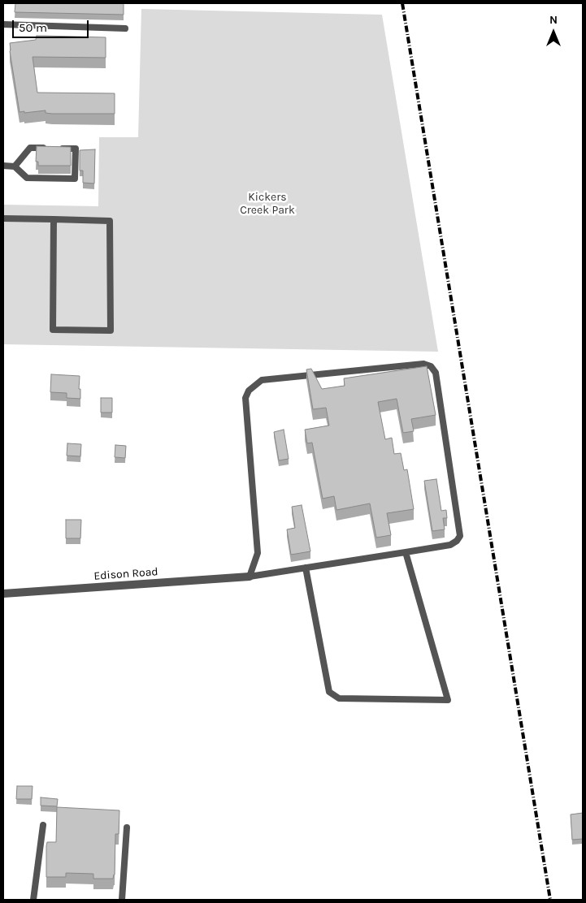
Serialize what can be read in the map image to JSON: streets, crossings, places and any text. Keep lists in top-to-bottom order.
{
  "streets": {
    "street": ["Edison Road"]
  },
  "parks": ["Kickers Creek Park"],
  "scale_bar": "50 m",
  "north": "top"
}
